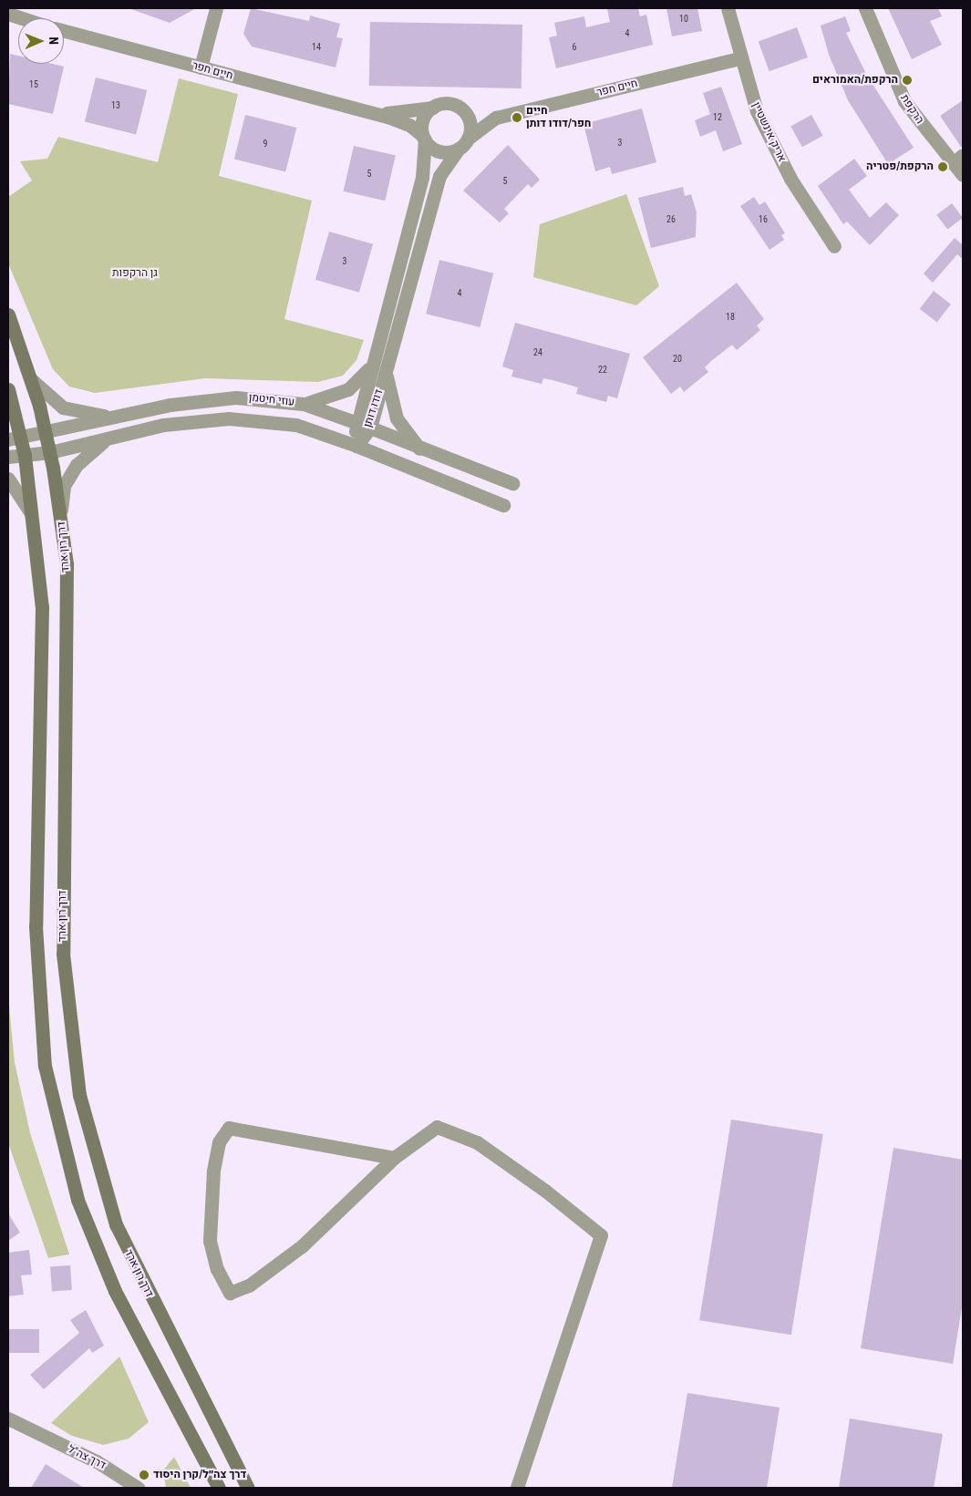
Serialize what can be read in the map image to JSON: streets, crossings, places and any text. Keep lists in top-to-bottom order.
{
  "streets": {
    "main road": ["דרך רון ארד"],
    "street": [
      "חיים חפר",
      "הרקפת",
      "אריק אינשטיין",
      "עוזי חיטמן",
      "דודו דותן",
      "דרך צה\"ל"
    ]
  },
  "crossings": [
    ["חיים חפר", "אריק אינשטיין"],
    ["חיים חפר", "דודו דותן"],
    ["עוזי חיטמן", "דודו דותן"],
    ["עוזי חיטמן", "דרך רון ארד"]
  ],
  "parks": ["גן הרקפות"],
  "places": [
    "הרקפת/האמוראים",
    "חיים חפר/דודו דותן",
    "הרקפת/פטריה",
    "דרך צה״ל/קרן היסוד"
  ],
  "house_numbers": [
    "10",
    "4",
    "14",
    "6",
    "15",
    "13",
    "12",
    "3",
    "9",
    "5",
    "5",
    "26",
    "16",
    "3",
    "4",
    "18",
    "24",
    "20",
    "22"
  ],
  "north": "right"
}
